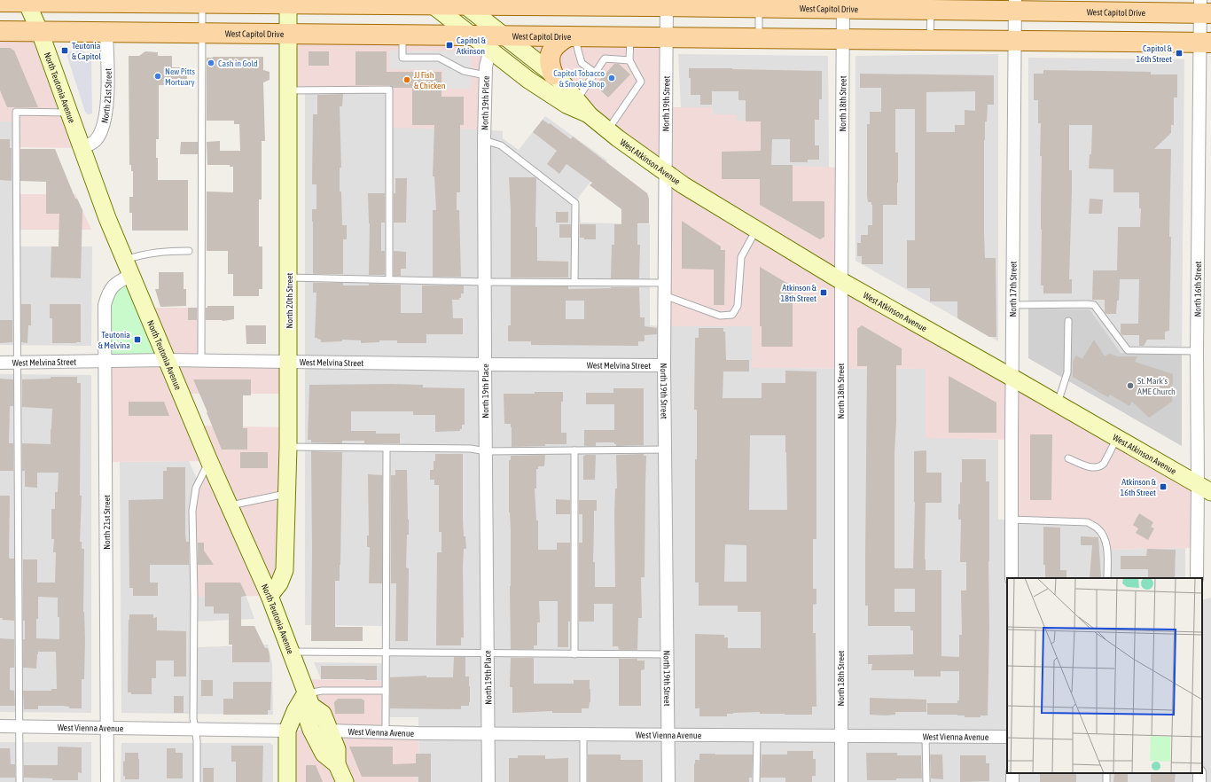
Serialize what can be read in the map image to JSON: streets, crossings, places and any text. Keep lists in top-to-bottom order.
{
  "streets": {
    "main road": [
      "West Capitol Drive",
      "North Teutonia Avenue",
      "West Atkinson Avenue",
      "North 20th Street"
    ],
    "street": [
      "North 21st Street",
      "North 19th Place",
      "North 19th Street",
      "North 18th Street",
      "North 17th Street",
      "North 16th Street",
      "West Melvina Street",
      "West Vienna Avenue"
    ]
  },
  "crossings": [
    ["West Capitol Drive", "North Teutonia Avenue"],
    ["West Capitol Drive", "North 21st Street"],
    ["West Capitol Drive", "North 19th Place"],
    ["West Capitol Drive", "North 19th Street"],
    ["West Capitol Drive", "North 18th Street"],
    ["West Capitol Drive", "West Atkinson Avenue"],
    ["West Capitol Drive", "North 17th Street"],
    ["West Capitol Drive", "North 16th Street"],
    ["West Capitol Drive", "North 20th Street"],
    ["North Teutonia Avenue", "North 21st Street"],
    ["North Teutonia Avenue", "North 20th Street"],
    ["North Teutonia Avenue", "West Melvina Street"],
    ["North Teutonia Avenue", "West Vienna Avenue"],
    ["North 21st Street", "West Melvina Street"],
    ["North 21st Street", "West Vienna Avenue"],
    ["North 19th Place", "West Atkinson Avenue"],
    ["North 19th Place", "West Melvina Street"],
    ["North 19th Place", "West Vienna Avenue"],
    ["North 19th Street", "West Atkinson Avenue"],
    ["North 19th Street", "West Melvina Street"],
    ["North 19th Street", "West Vienna Avenue"],
    ["North 18th Street", "West Atkinson Avenue"],
    ["North 18th Street", "West Vienna Avenue"],
    ["West Atkinson Avenue", "North 17th Street"],
    ["West Atkinson Avenue", "North 16th Street"],
    ["North 20th Street", "West Melvina Street"]
  ],
  "places": {
    "transit": [
      "Capitol & Atkinson",
      "Teutonia & Capitol",
      "Capitol & 16th Street",
      "Atkinson & 18th Street",
      "Teutonia & Melvina",
      "Atkinson & 16th Street"
    ],
    "other": [
      "Cash in Gold",
      "New Pitts Mortuary",
      "Capitol Tobacco & Smoke Shop",
      "JJ Fish & Chicken",
      "St. Mark's AME Church"
    ]
  }
}
